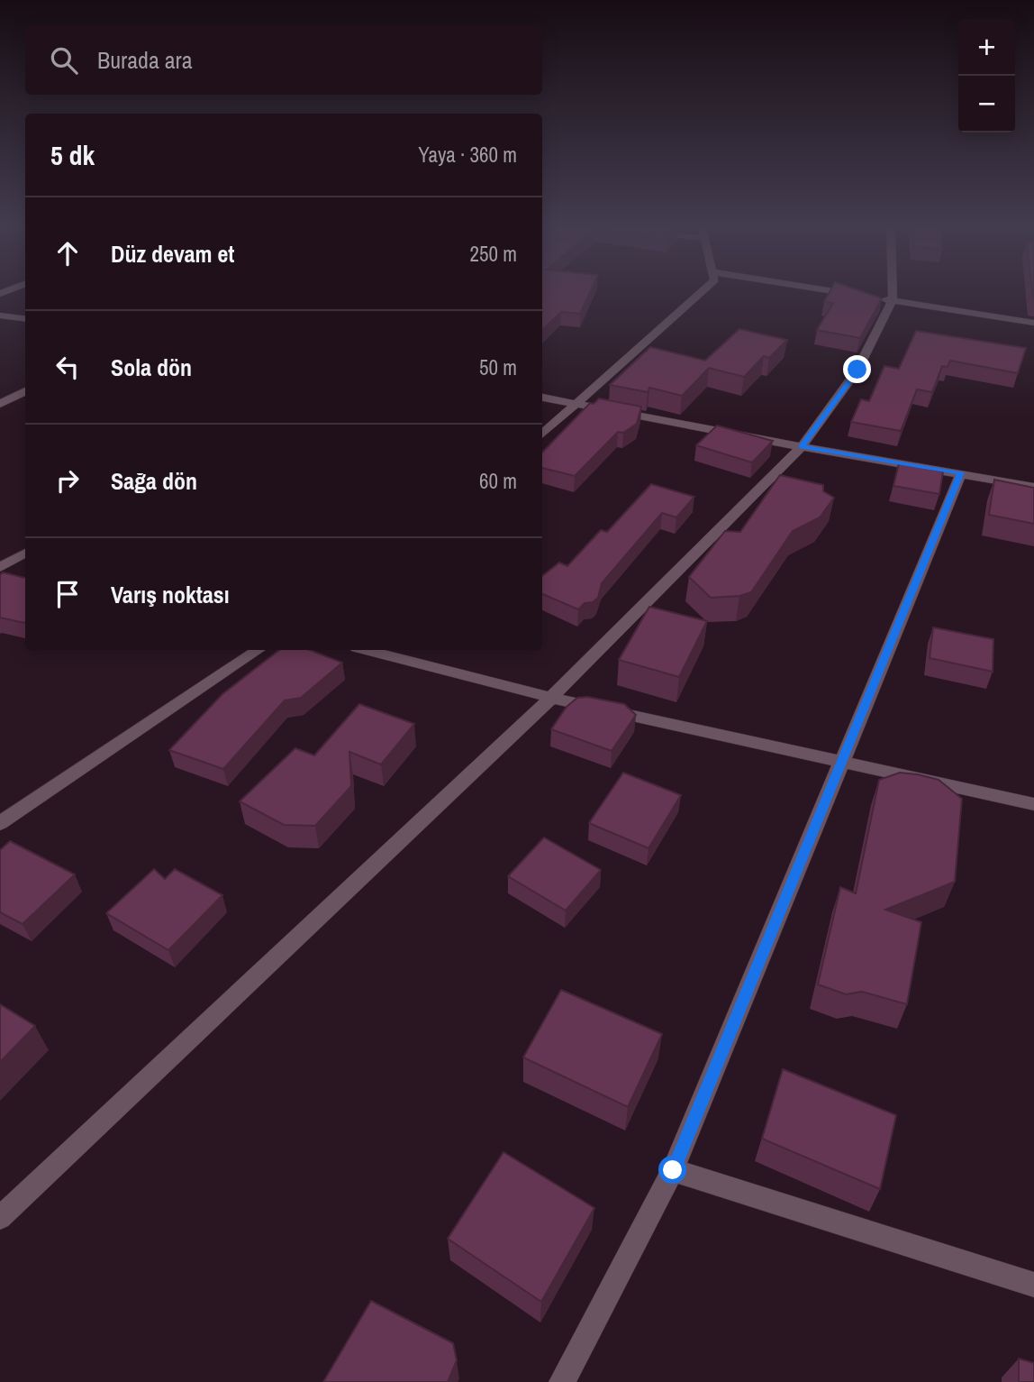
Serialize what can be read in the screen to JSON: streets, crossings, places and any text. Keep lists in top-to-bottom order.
{
  "page": {
    "map_buttons": ["+", "−"],
    "search": "Burada ara",
    "heading": ["5 dk", "Yaya · 360 m"],
    "list": [
      ["Düz devam et", "250 m"],
      ["Sola dön", "50 m"],
      ["Sağa dön", "60 m"],
      "Varış noktası"
    ]
  }
}
